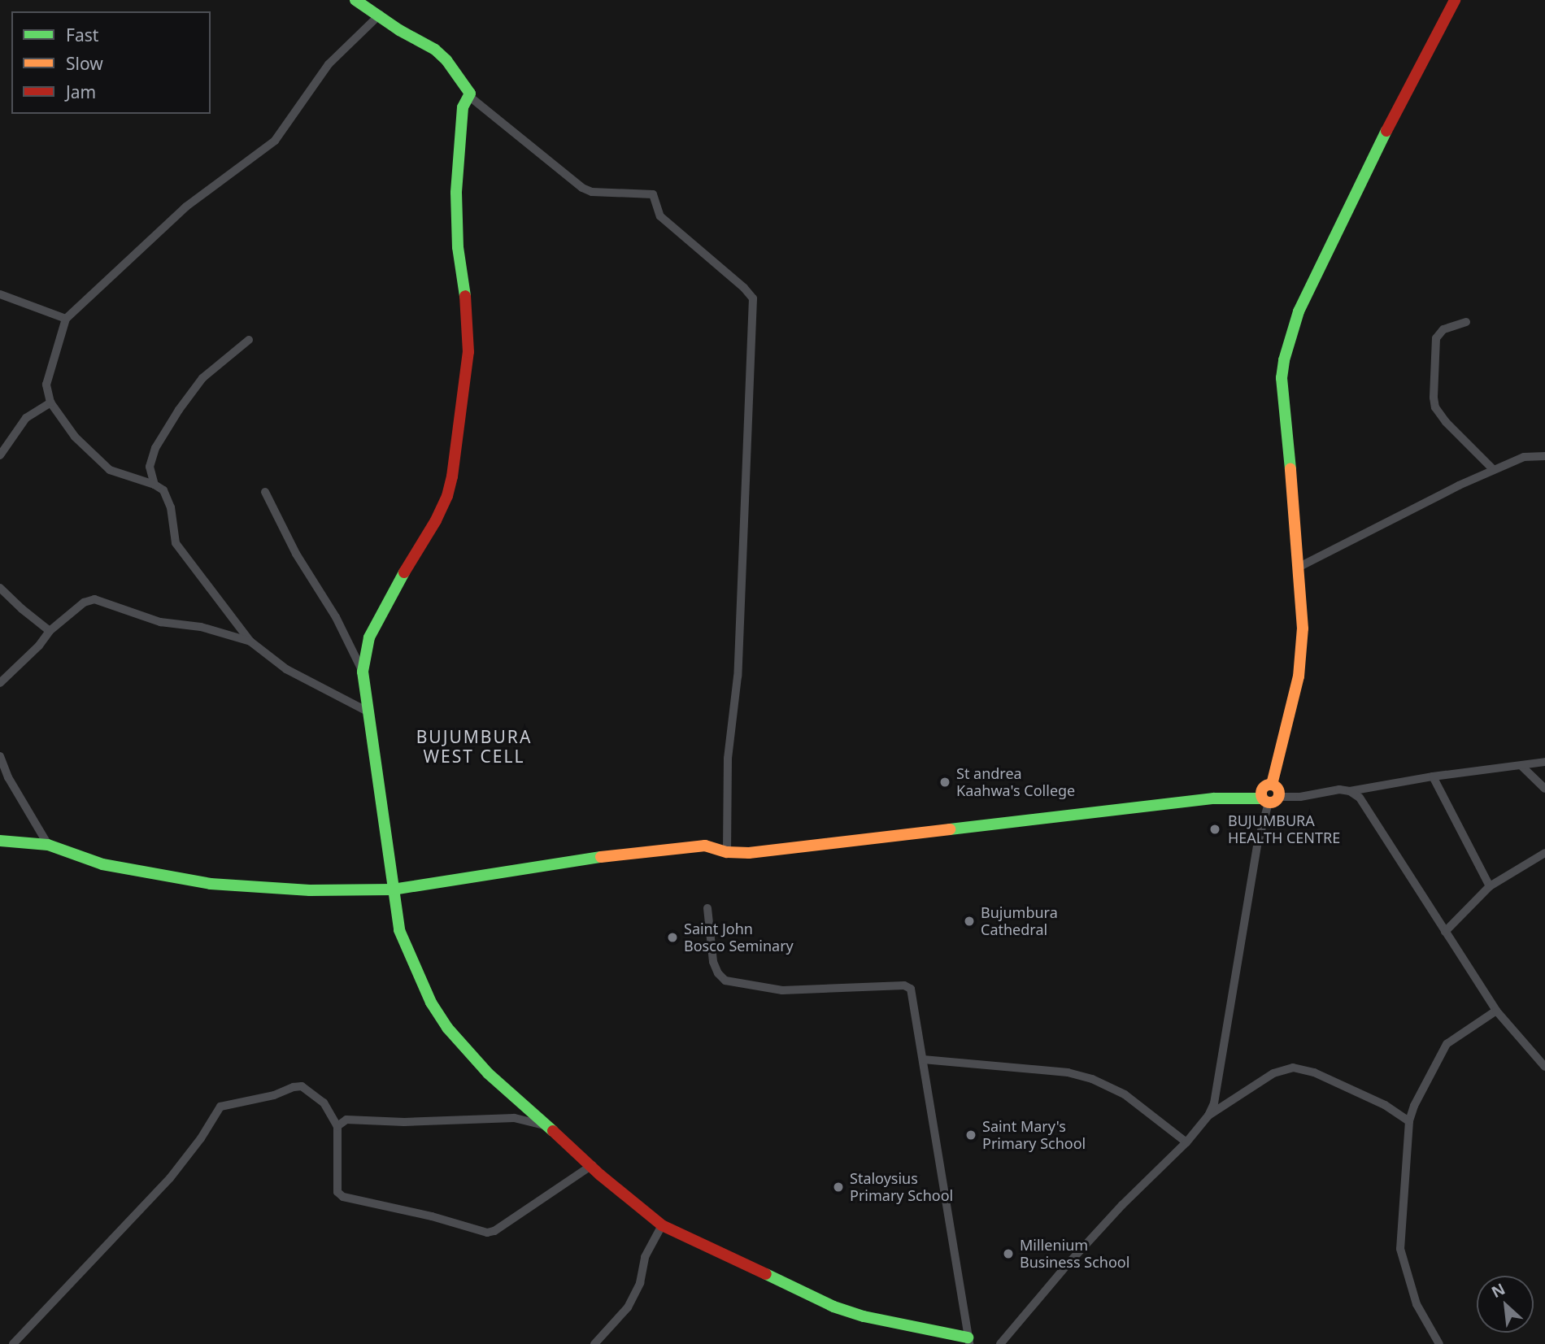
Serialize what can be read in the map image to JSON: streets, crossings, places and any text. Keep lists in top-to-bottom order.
{
  "districts": ["BUJUMBURA WEST CELL"],
  "places": [
    "St andrea Kaahwa's College",
    "BUJUMBURA HEALTH CENTRE",
    "Bujumbura Cathedral",
    "Saint John Bosco Seminary",
    "Saint Mary's Primary School",
    "Staloysius Primary School",
    "Millenium Business School"
  ],
  "legend": ["Fast", "Slow", "Jam"],
  "north": "top left"
}
